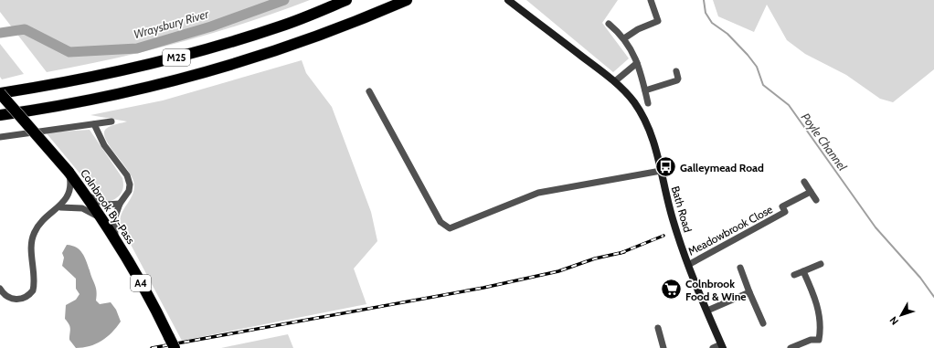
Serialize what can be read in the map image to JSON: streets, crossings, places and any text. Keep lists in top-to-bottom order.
{
  "streets": {
    "highway": ["M25", "Colnbrook By-Pass", "A4"],
    "street": ["Bath Road", "Meadowbrook Close"]
  },
  "crossings": [
    ["M25", "Colnbrook By-Pass"],
    ["Bath Road", "Meadowbrook Close"]
  ],
  "water": ["Wraysbury River", "Poyle Channel"],
  "places": {
    "bus stop": ["Galleymead Road"],
    "supermarket": ["Colnbrook Food & Wine"]
  },
  "north": "bottom left"
}
